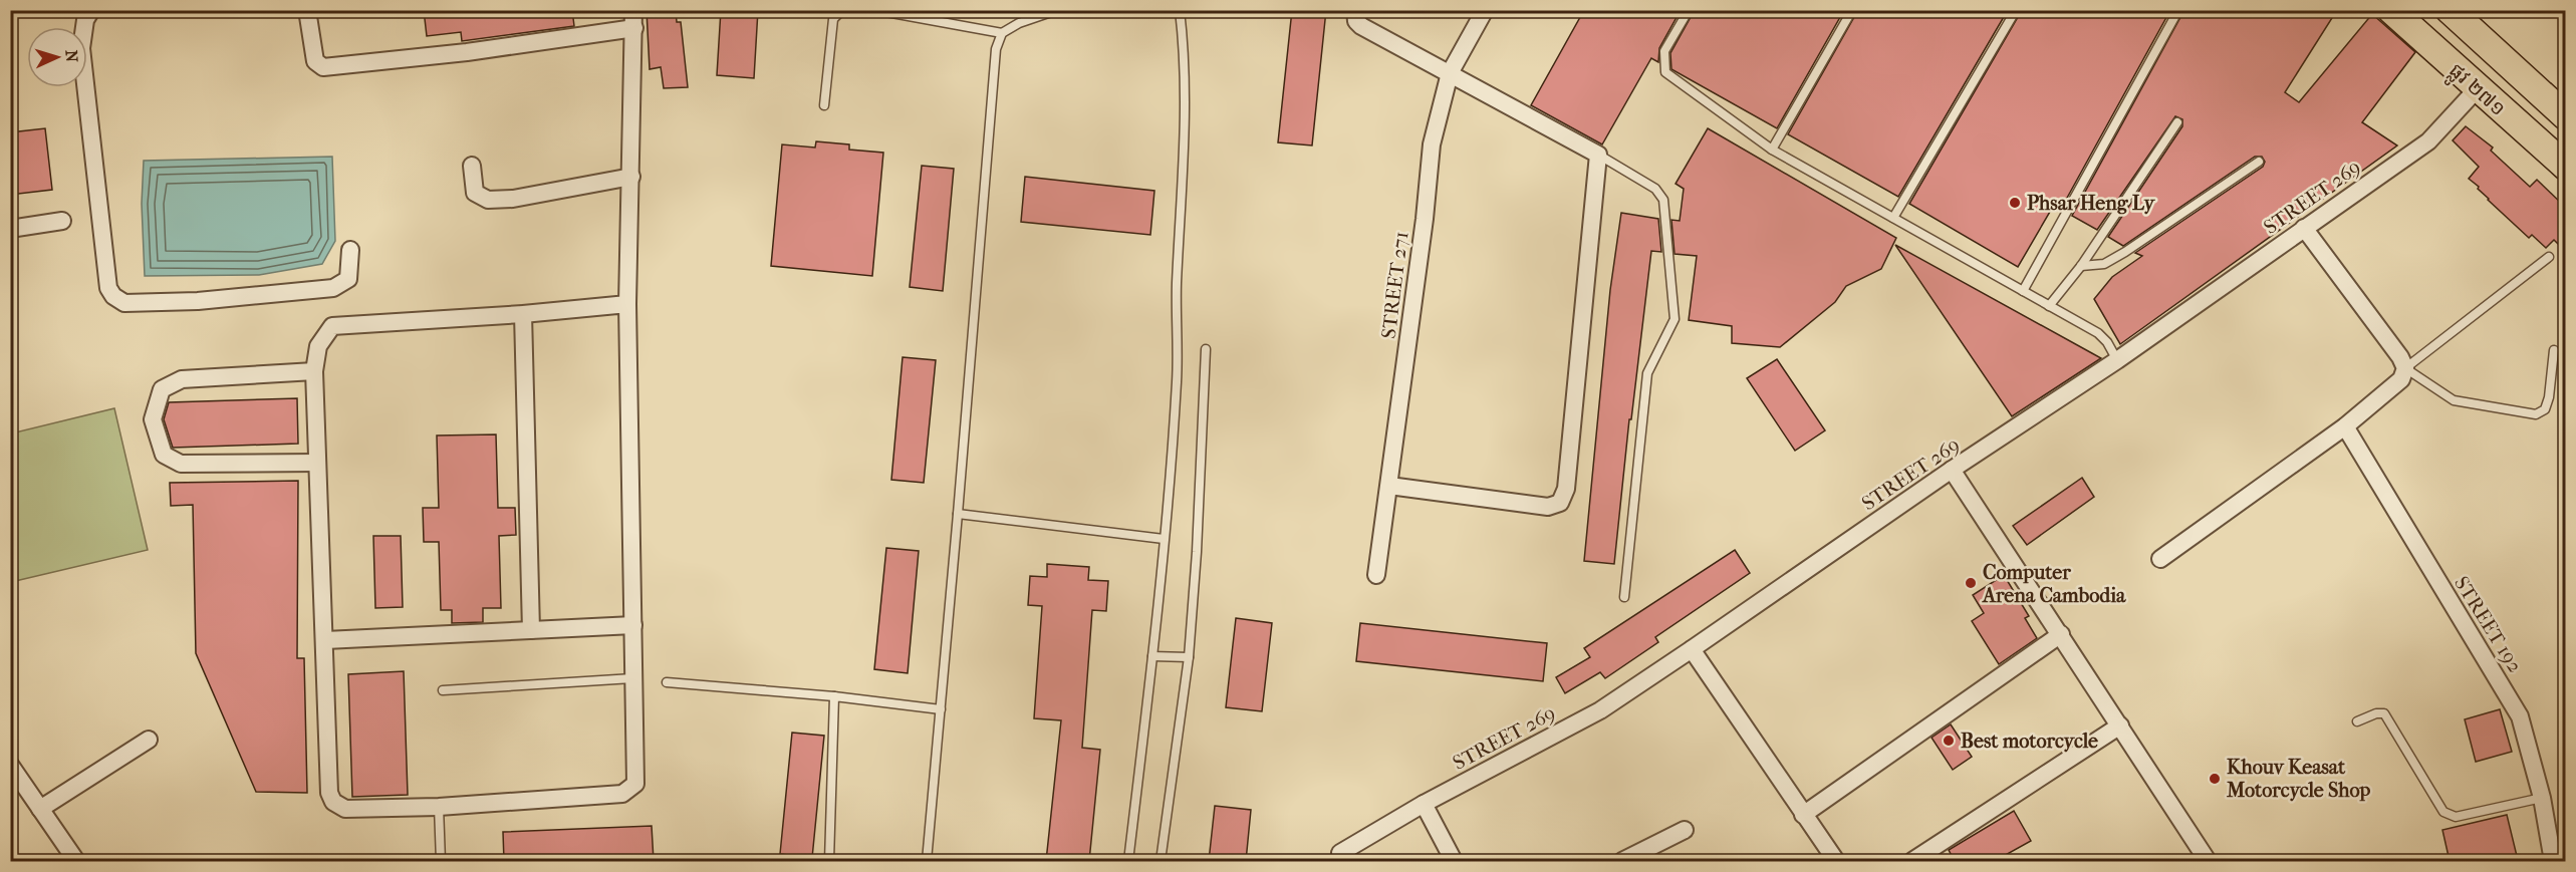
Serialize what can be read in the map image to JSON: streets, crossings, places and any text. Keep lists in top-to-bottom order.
{
  "streets": {
    "main road": ["ផ្លូវ ២៧១"],
    "street": ["STREET 269", "STREET 271", "STREET 192"]
  },
  "crossings": [
    ["ផ្លូវ ២៧១", "STREET 269"]
  ],
  "places": [
    "Phsar Heng Ly",
    "Computer Arena Cambodia",
    "Best motorcycle",
    "Khouv Keasat Motorcycle Shop"
  ],
  "north": "right"
}
